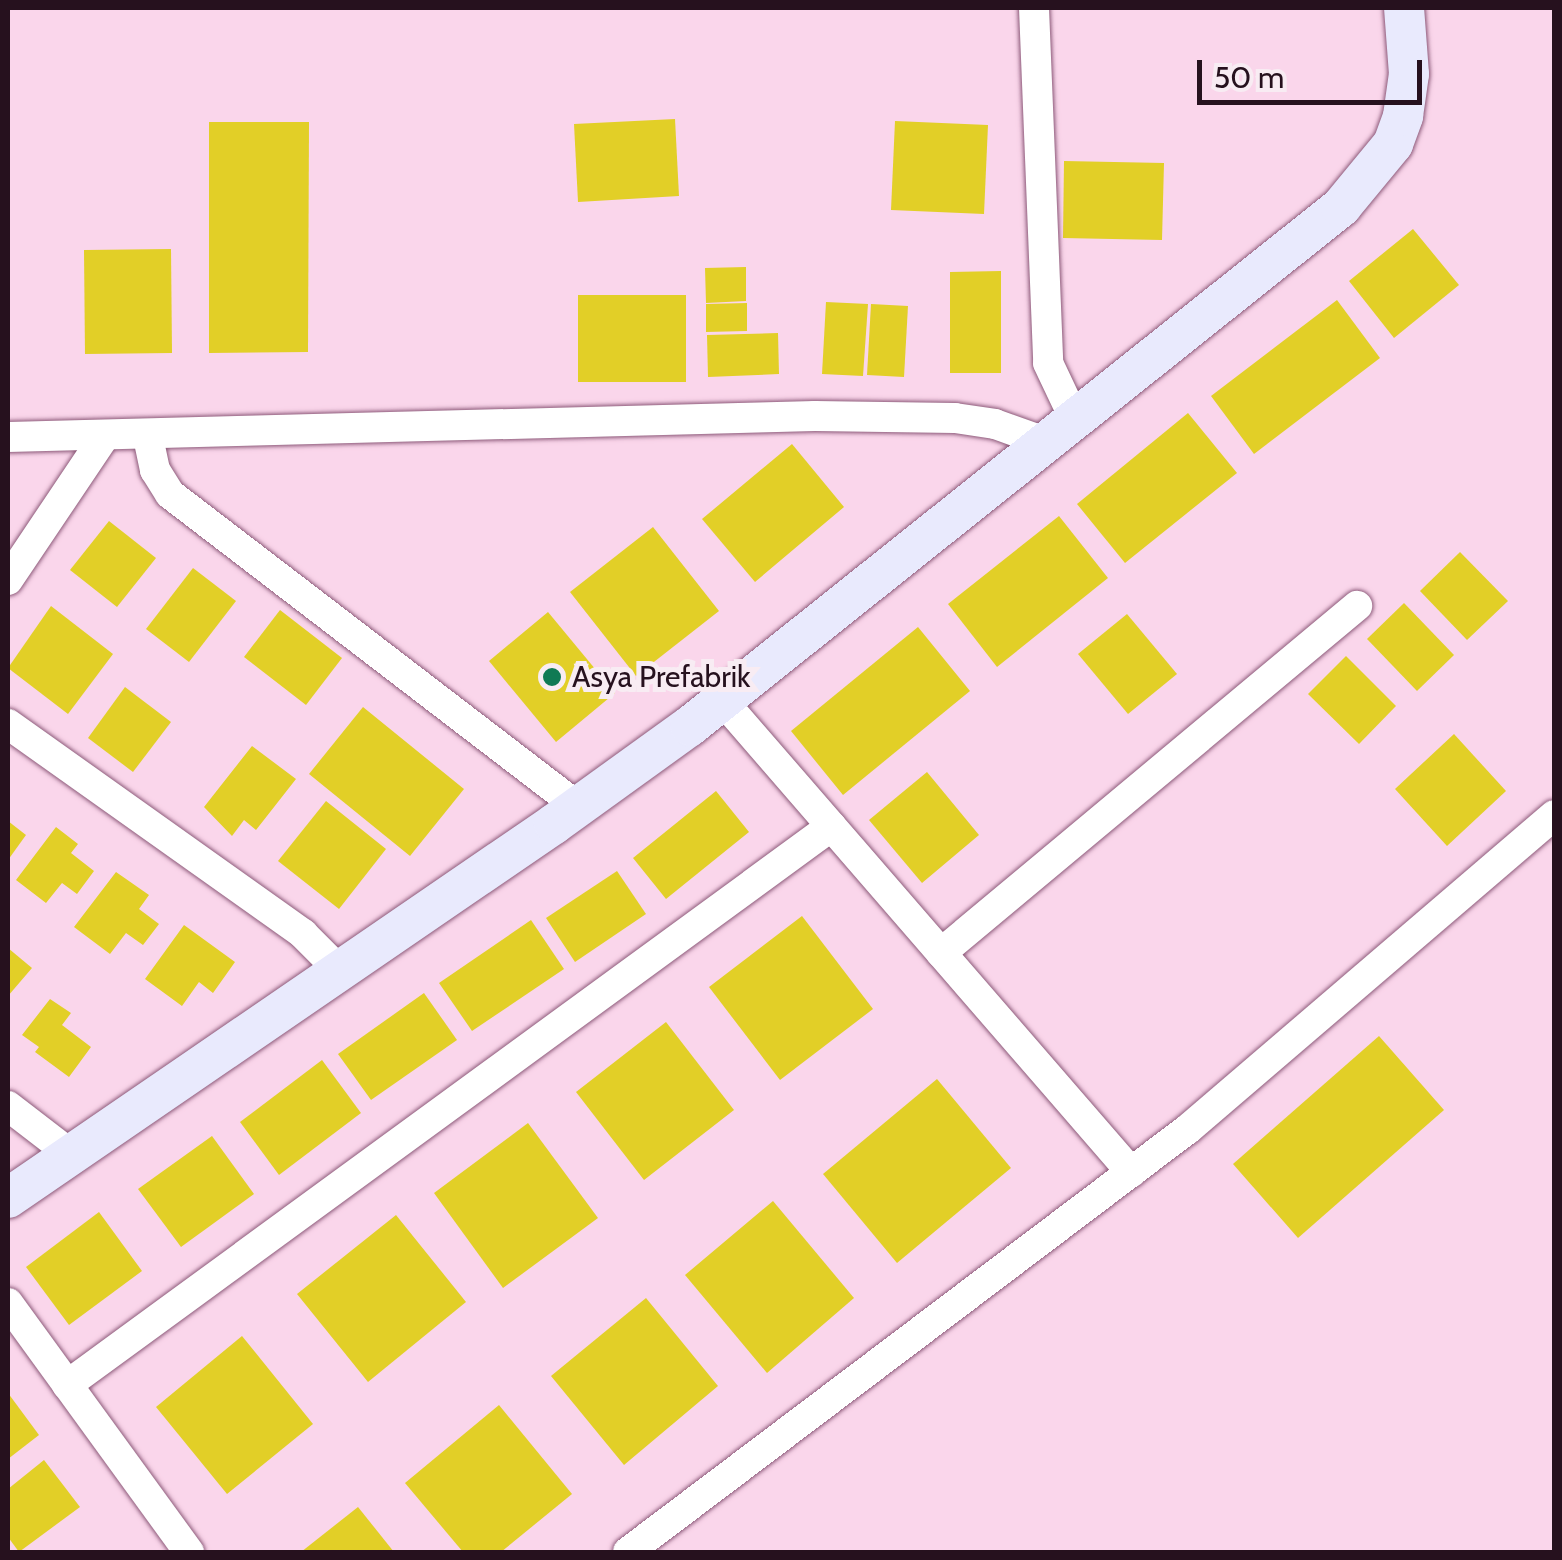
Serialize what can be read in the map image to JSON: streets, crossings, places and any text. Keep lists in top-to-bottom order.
{
  "places": ["Asya Prefabrik"],
  "scale_bar": "50 m"
}
